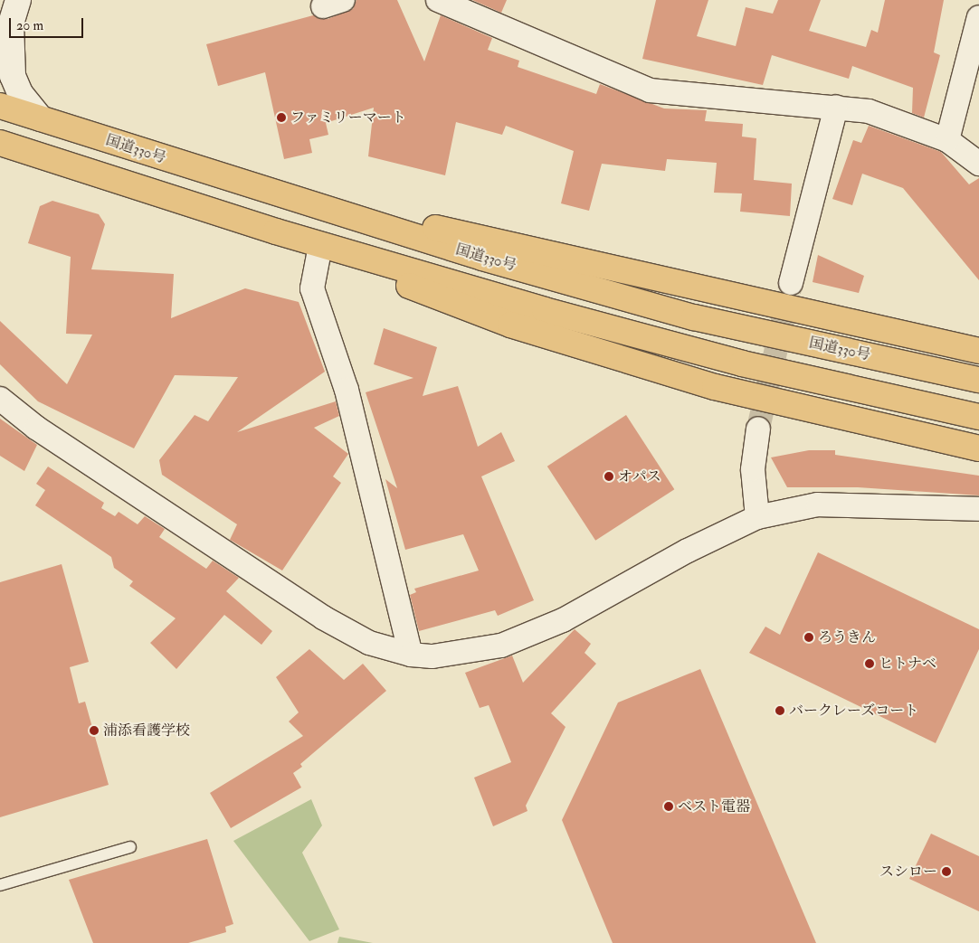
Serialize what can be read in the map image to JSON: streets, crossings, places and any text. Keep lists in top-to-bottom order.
{
  "streets": {
    "highway": ["国道330号"]
  },
  "places": [
    "ファミリーマート",
    "オパス",
    "ろうきん",
    "ヒトナベ",
    "バークレーズコート",
    "浦添看護学校",
    "ベスト電器",
    "スシロー"
  ],
  "scale_bar": "20 m"
}
